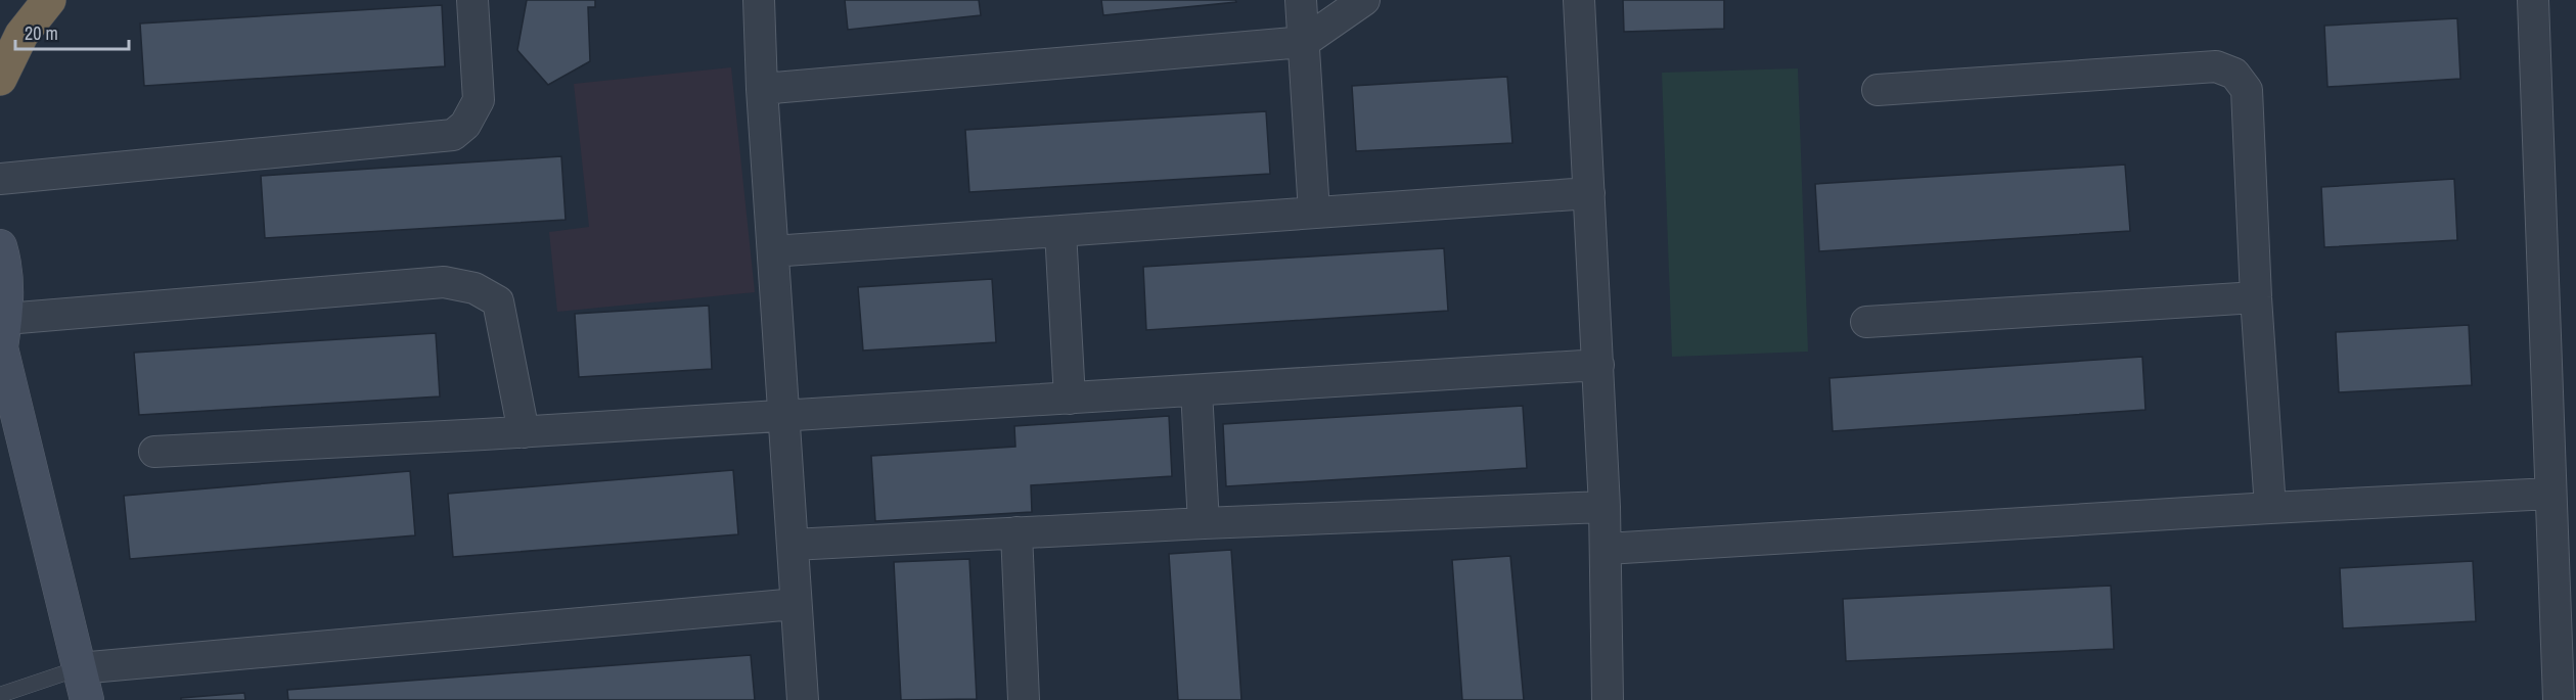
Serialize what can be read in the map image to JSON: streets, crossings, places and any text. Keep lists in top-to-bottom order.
{
  "scale_bar": "20 m"
}
